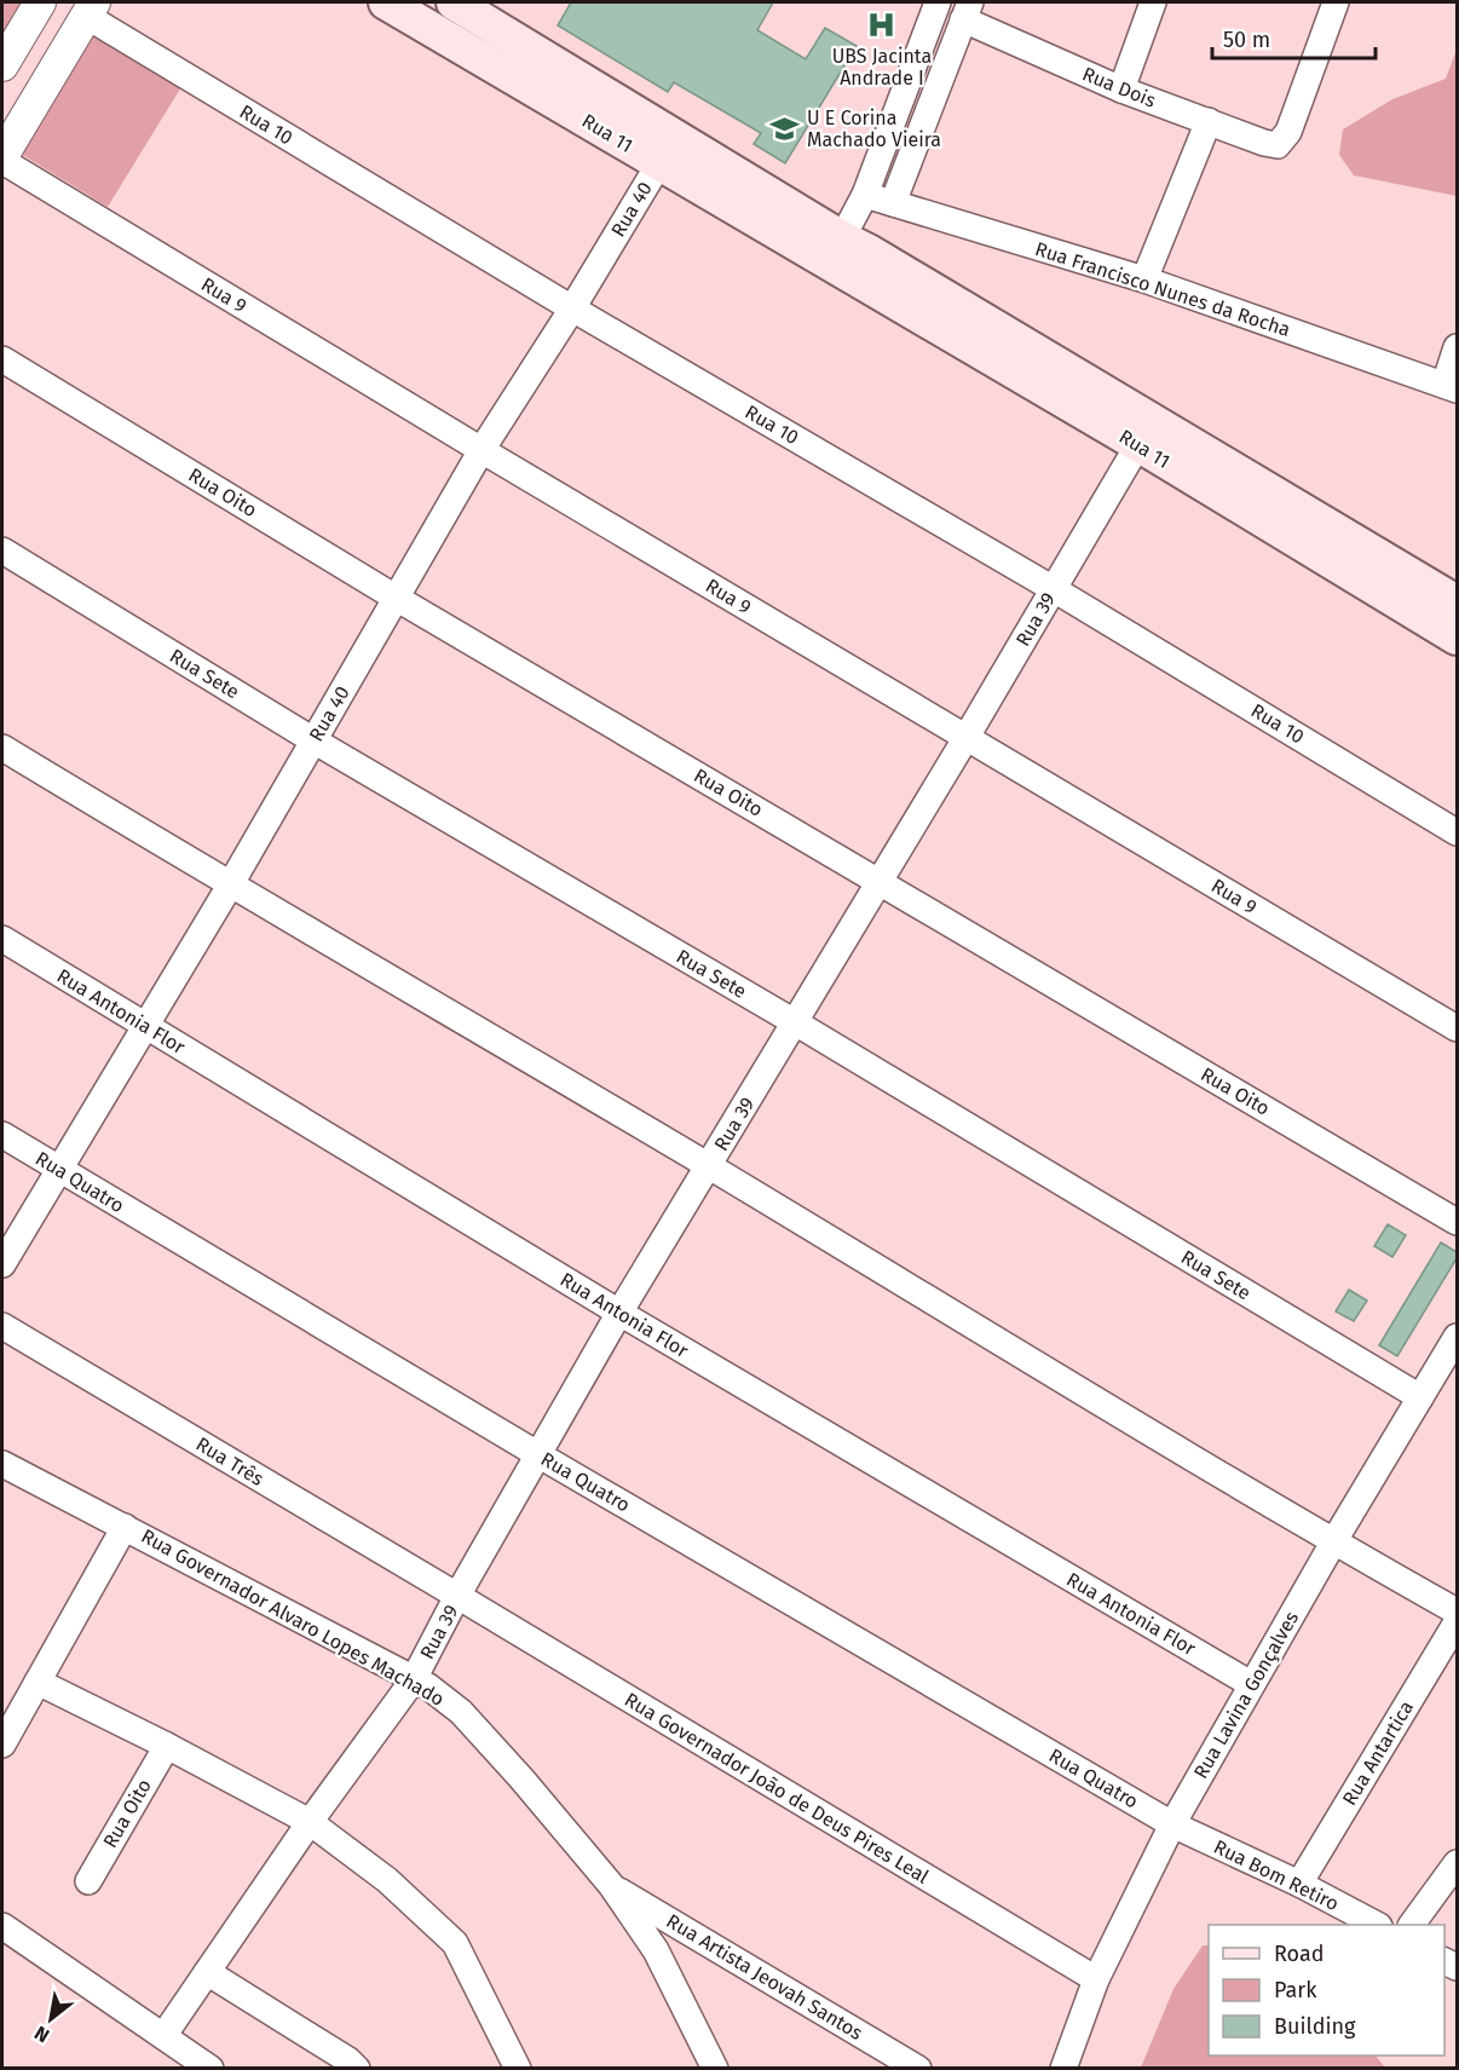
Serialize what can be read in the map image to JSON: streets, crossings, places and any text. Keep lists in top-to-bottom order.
{
  "streets": {
    "main road": ["Rua 11"],
    "street": [
      "Rua Dois",
      "Rua 10",
      "Rua 40",
      "Rua Francisco Nunes da Rocha",
      "Rua 9",
      "Rua Oito",
      "Rua 39",
      "Rua Sete",
      "Rua Antonia Flor",
      "Rua Quatro",
      "Rua Três",
      "Rua Governador Alvaro Lopes Machado",
      "Rua Lavina Gonçalves",
      "Rua Antartica",
      "Rua Governador João de Deus Pires Leal",
      "Rua Bom Retiro",
      "Rua Artista Jeovah Santos"
    ]
  },
  "crossings": [
    ["Rua 10", "Rua 40"],
    ["Rua 10", "Rua 9"],
    ["Rua 10", "Rua 39"],
    ["Rua 11", "Rua 40"],
    ["Rua 11", "Rua 39"],
    ["Rua 40", "Rua 9"],
    ["Rua 40", "Rua Oito"],
    ["Rua 40", "Rua Sete"],
    ["Rua 40", "Rua Antonia Flor"],
    ["Rua 40", "Rua Quatro"],
    ["Rua 9", "Rua 39"],
    ["Rua Oito", "Rua 39"],
    ["Rua 39", "Rua Sete"],
    ["Rua 39", "Rua Antonia Flor"],
    ["Rua 39", "Rua Quatro"],
    ["Rua 39", "Rua Três"],
    ["Rua 39", "Rua Governador Alvaro Lopes Machado"],
    ["Rua 39", "Rua Governador João de Deus Pires Leal"],
    ["Rua Sete", "Rua Lavina Gonçalves"],
    ["Rua Antonia Flor", "Rua Lavina Gonçalves"],
    ["Rua Quatro", "Rua Lavina Gonçalves"],
    ["Rua Quatro", "Rua Bom Retiro"],
    ["Rua Três", "Rua Governador João de Deus Pires Leal"],
    ["Rua Governador Alvaro Lopes Machado", "Rua Artista Jeovah Santos"],
    ["Rua Lavina Gonçalves", "Rua Governador João de Deus Pires Leal"],
    ["Rua Lavina Gonçalves", "Rua Bom Retiro"],
    ["Rua Antartica", "Rua Bom Retiro"]
  ],
  "places": {
    "hospital": ["UBS Jacinta Andrade I"],
    "school or university": ["U E Corina Machado Vieira"]
  },
  "legend": ["Road", "Park", "Building"],
  "scale_bar": "50 m",
  "north": "bottom left"
}
